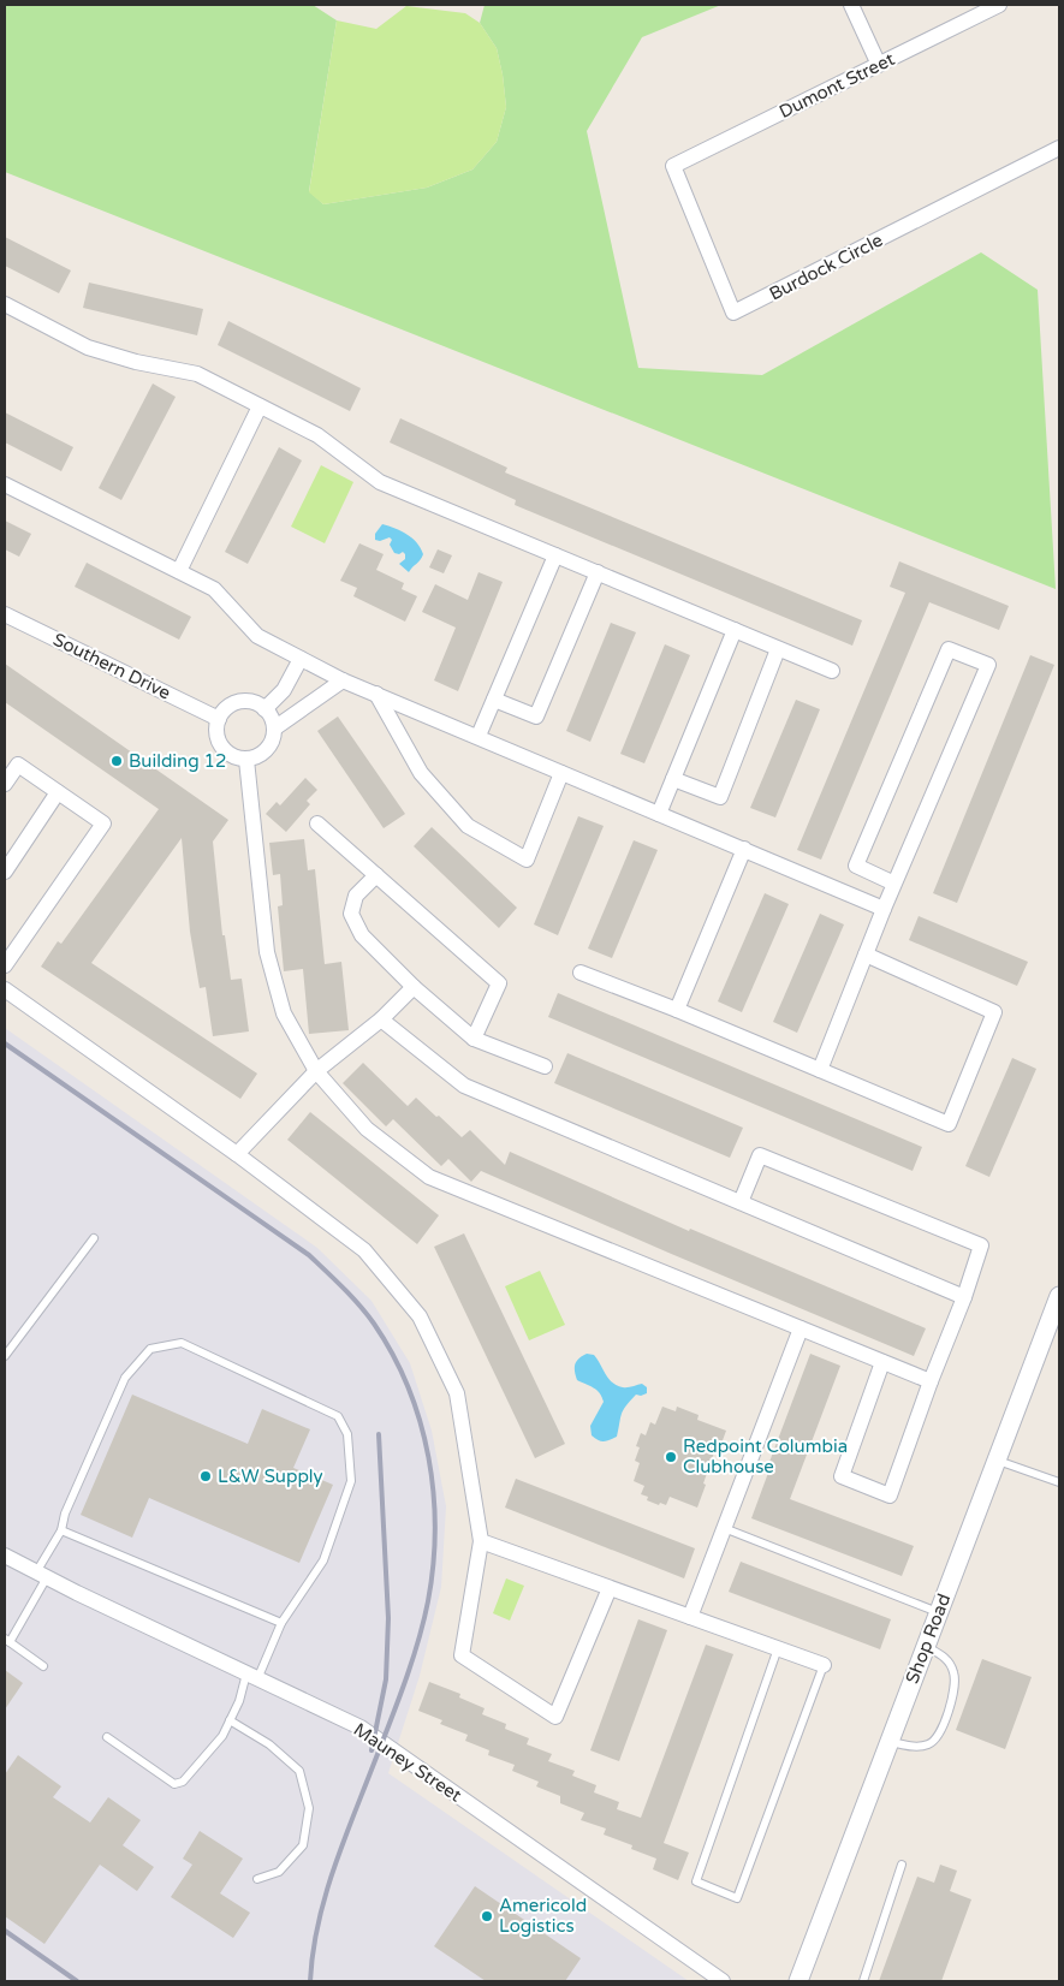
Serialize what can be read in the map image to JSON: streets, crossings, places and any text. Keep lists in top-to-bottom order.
{
  "streets": {
    "street": [
      "Dumont Street",
      "Burdock Circle",
      "Southern Drive",
      "Shop Road",
      "Mauney Street"
    ]
  },
  "crossings": [
    ["Dumont Street", "Burdock Circle"]
  ],
  "places": [
    "Building 12",
    "Redpoint Columbia Clubhouse",
    "L&W Supply",
    "Americold Logistics"
  ]
}
